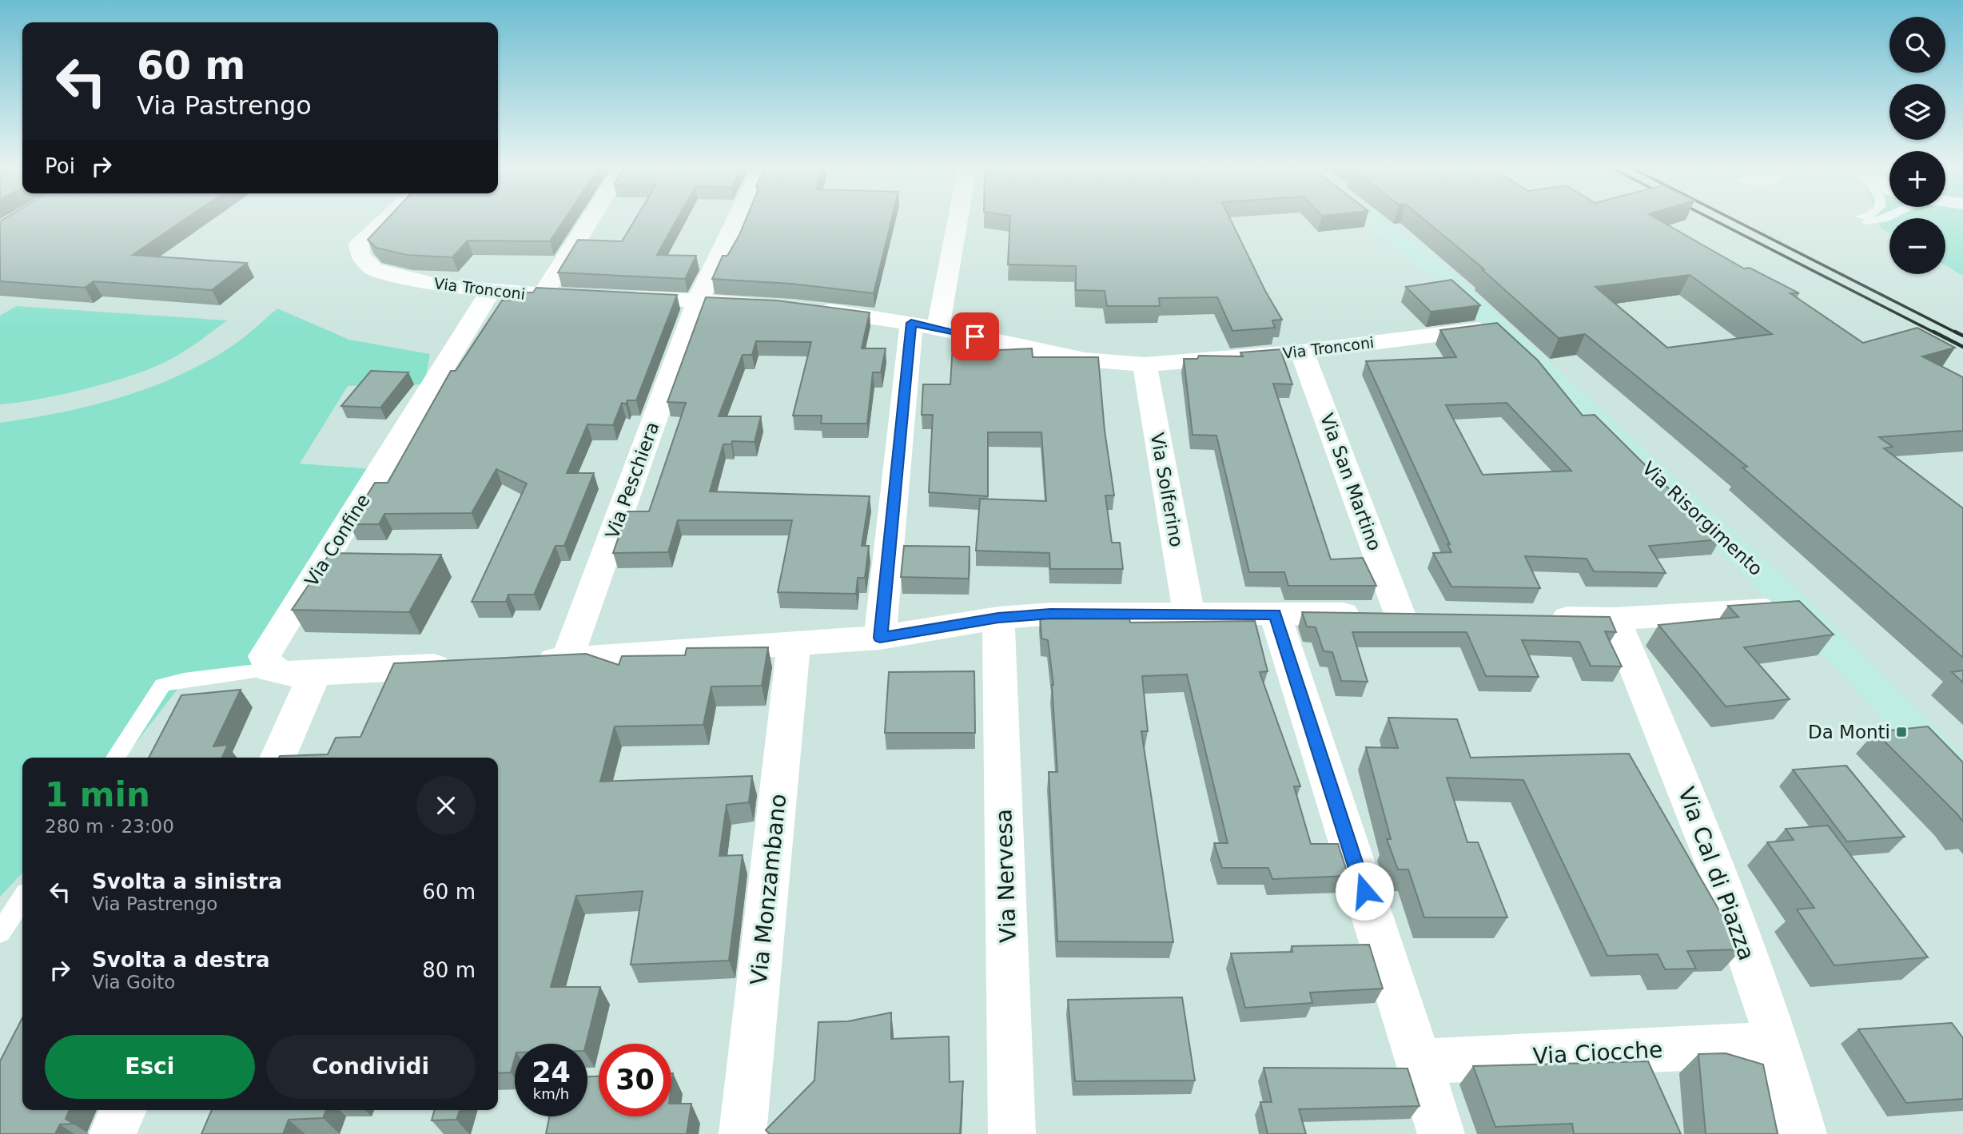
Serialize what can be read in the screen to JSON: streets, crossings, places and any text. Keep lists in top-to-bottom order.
{
  "streets": {
    "street": [
      "Via Tronconi",
      "Via Peschiera",
      "Via San Martino",
      "Via Solferino",
      "Via Risorgimento",
      "Via Confine",
      "Via Cal di Piazza",
      "Via Nervesa",
      "Via Monzambano",
      "Via Ciocche"
    ]
  },
  "crossings": [
    ["Via Tronconi", "Via San Martino"],
    ["Via Tronconi", "Via Solferino"],
    ["Via Tronconi", "Via Risorgimento"],
    ["Via Tronconi", "Via Confine"],
    ["Via Cal di Piazza", "Via Ciocche"]
  ],
  "places": {
    "transit": ["Da Monti"]
  },
  "page": {
    "map_buttons": ["+", "−"],
    "turn": ["60 m", "Via Pastrengo"],
    "then": "Poi",
    "heading": ["1 min", "280 m · 23:00"],
    "list": [
      {
        "name": "Svolta a sinistra",
        "note": "Via Pastrengo",
        "value": "60 m"
      },
      {
        "name": "Svolta a destra",
        "note": "Via Goito",
        "value": "80 m"
      }
    ],
    "buttons": ["Esci", "Condividi"],
    "speed": "24 km/h",
    "limit": "30"
  }
}
